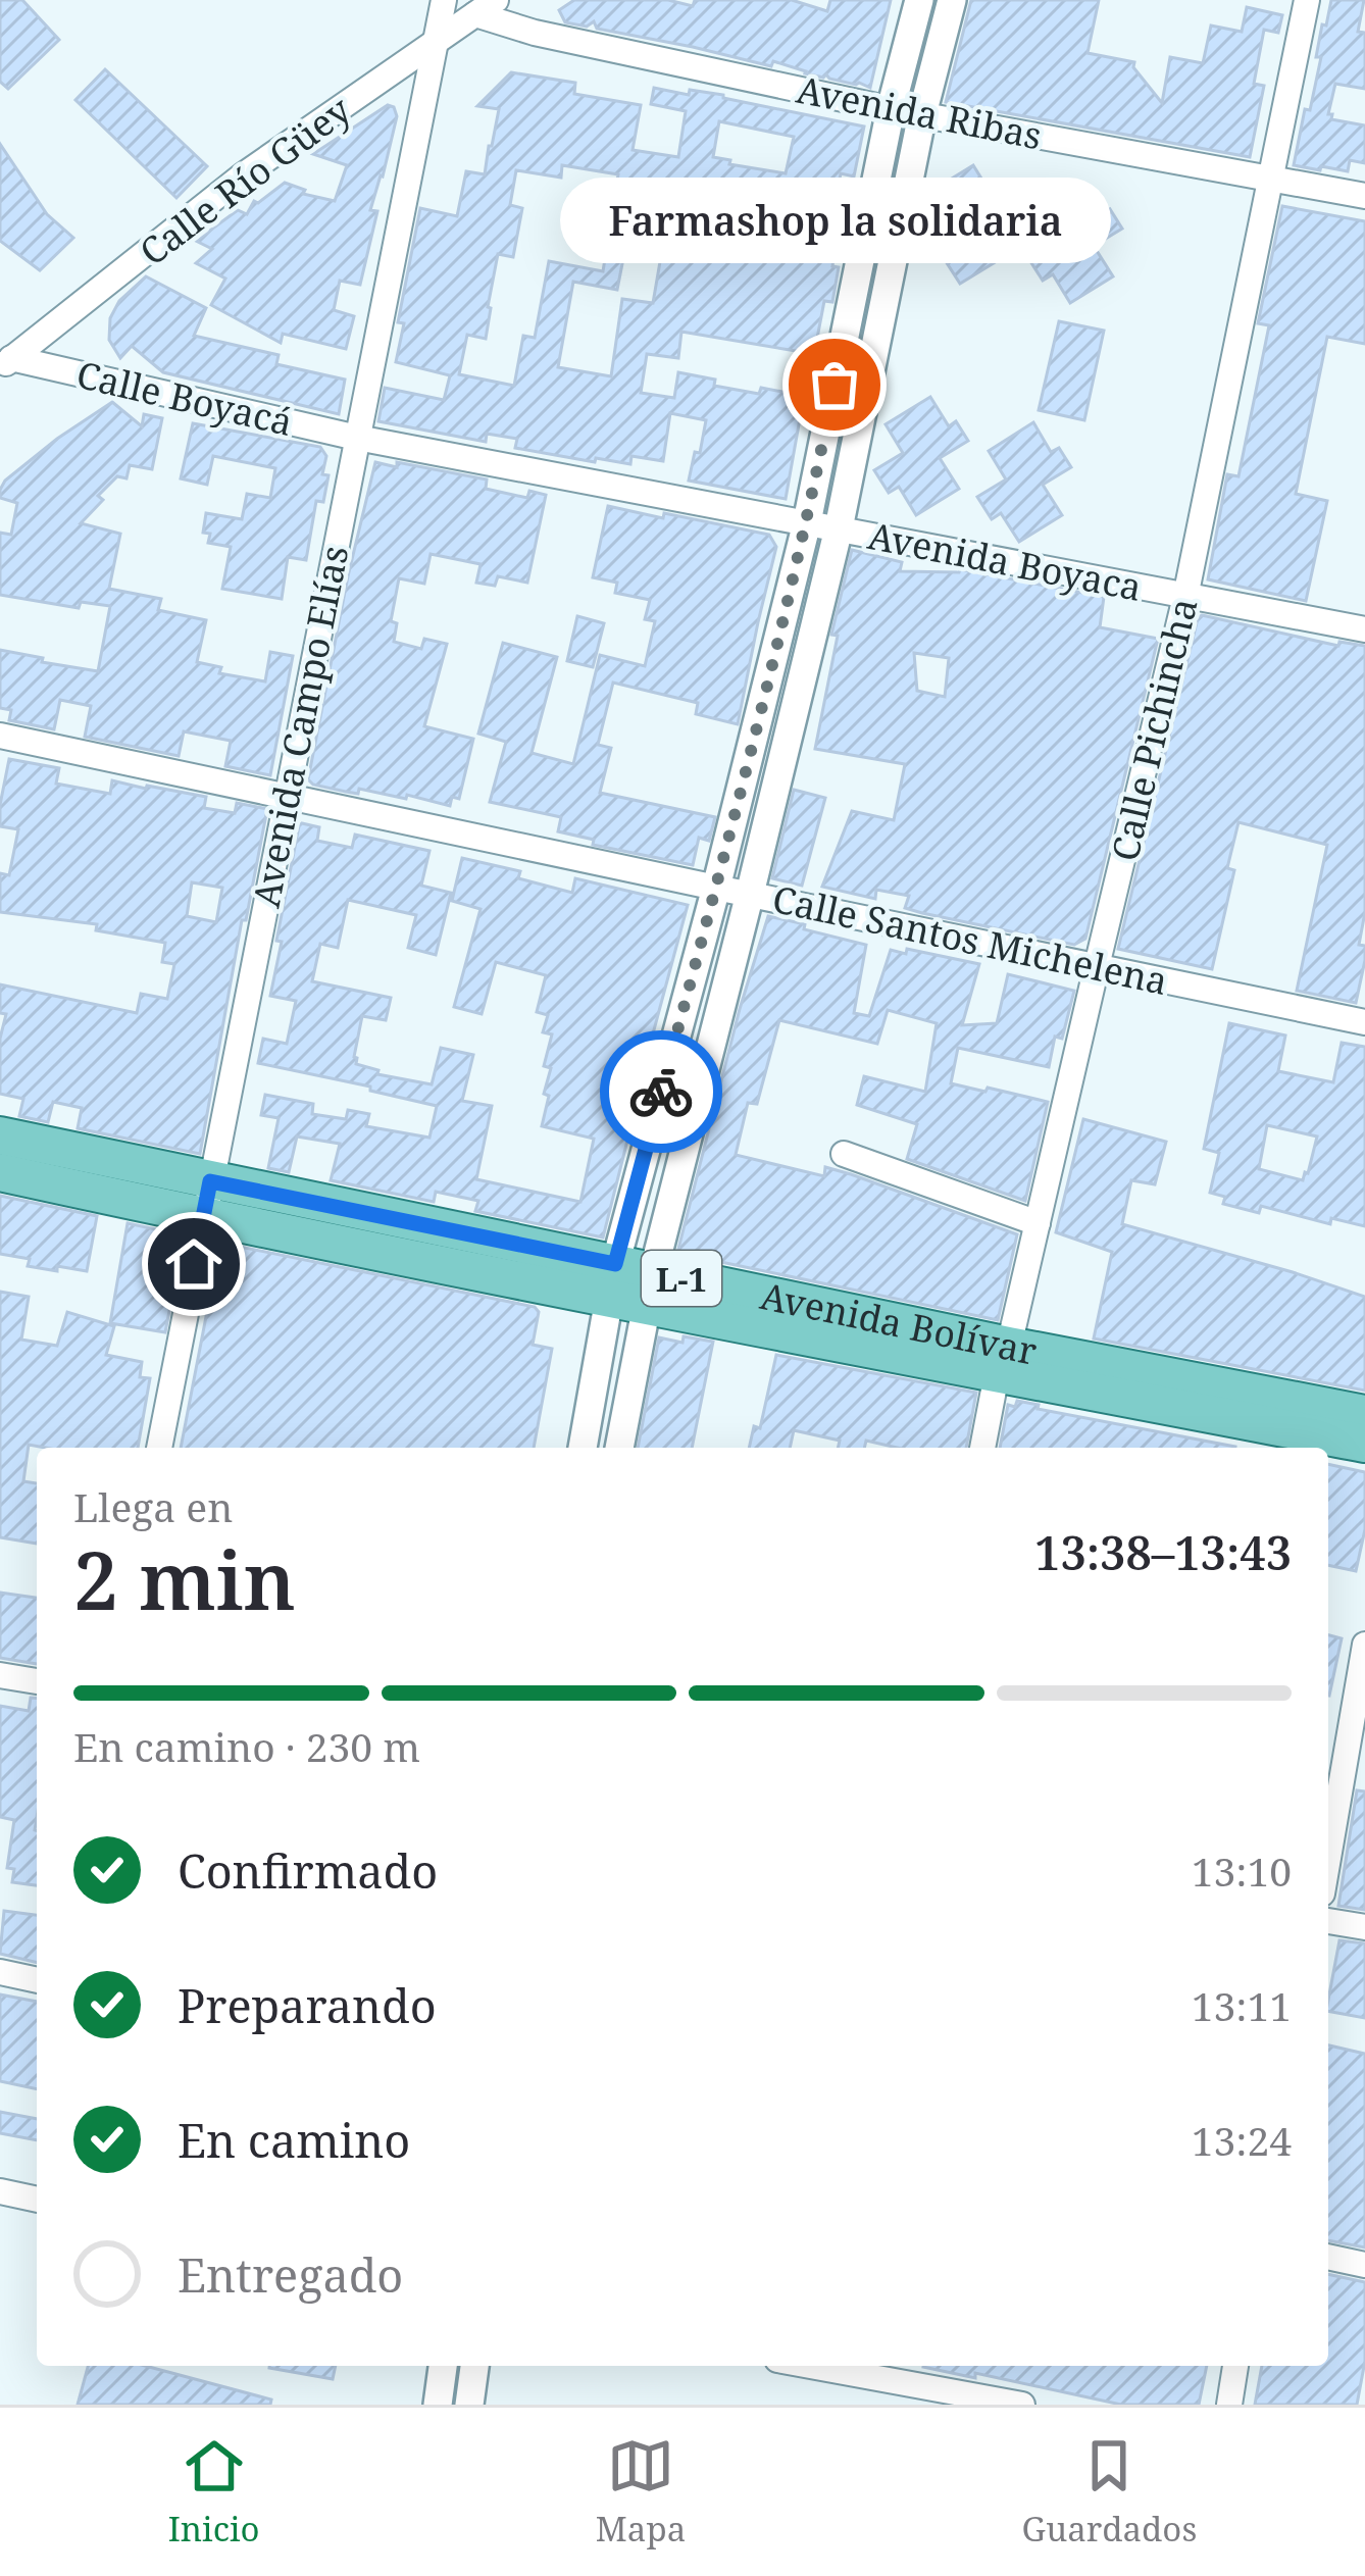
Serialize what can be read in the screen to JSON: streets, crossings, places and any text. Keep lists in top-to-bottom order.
{
  "streets": {
    "main road": ["L-1", "Avenida Bolívar"],
    "street": [
      "Avenida Ribas",
      "Calle Río Güey",
      "Calle Boyacá",
      "Avenida Boyaca",
      "Avenida Campo Elías",
      "Calle Pichincha",
      "Calle Santos Michelena"
    ]
  },
  "crossings": [
    ["Avenida Ribas", "Calle Río Güey"],
    ["Avenida Ribas", "Calle Pichincha"],
    ["Calle Río Güey", "Calle Boyacá"],
    ["Calle Río Güey", "Avenida Campo Elías"],
    ["Calle Boyacá", "Avenida Boyaca"],
    ["Calle Boyacá", "Avenida Campo Elías"],
    ["Avenida Boyaca", "Avenida Campo Elías"],
    ["Avenida Boyaca", "Calle Pichincha"],
    ["Avenida Campo Elías", "Calle Santos Michelena"],
    ["Avenida Campo Elías", "Avenida Bolívar"],
    ["Calle Pichincha", "Calle Santos Michelena"],
    ["Calle Pichincha", "Avenida Bolívar"]
  ],
  "places": ["Farmashop la solidaria"],
  "page": {
    "bubble": "Farmashop la solidaria",
    "heading": ["2 min", "Llega en", "13:38–13:43"],
    "bar": "En camino · 230 m",
    "list": [
      ["Confirmado", "13:10"],
      ["Preparando", "13:11"],
      ["En camino", "13:24"],
      "Entregado"
    ],
    "tabs": ["Inicio", "Mapa", "Guardados"]
  }
}
